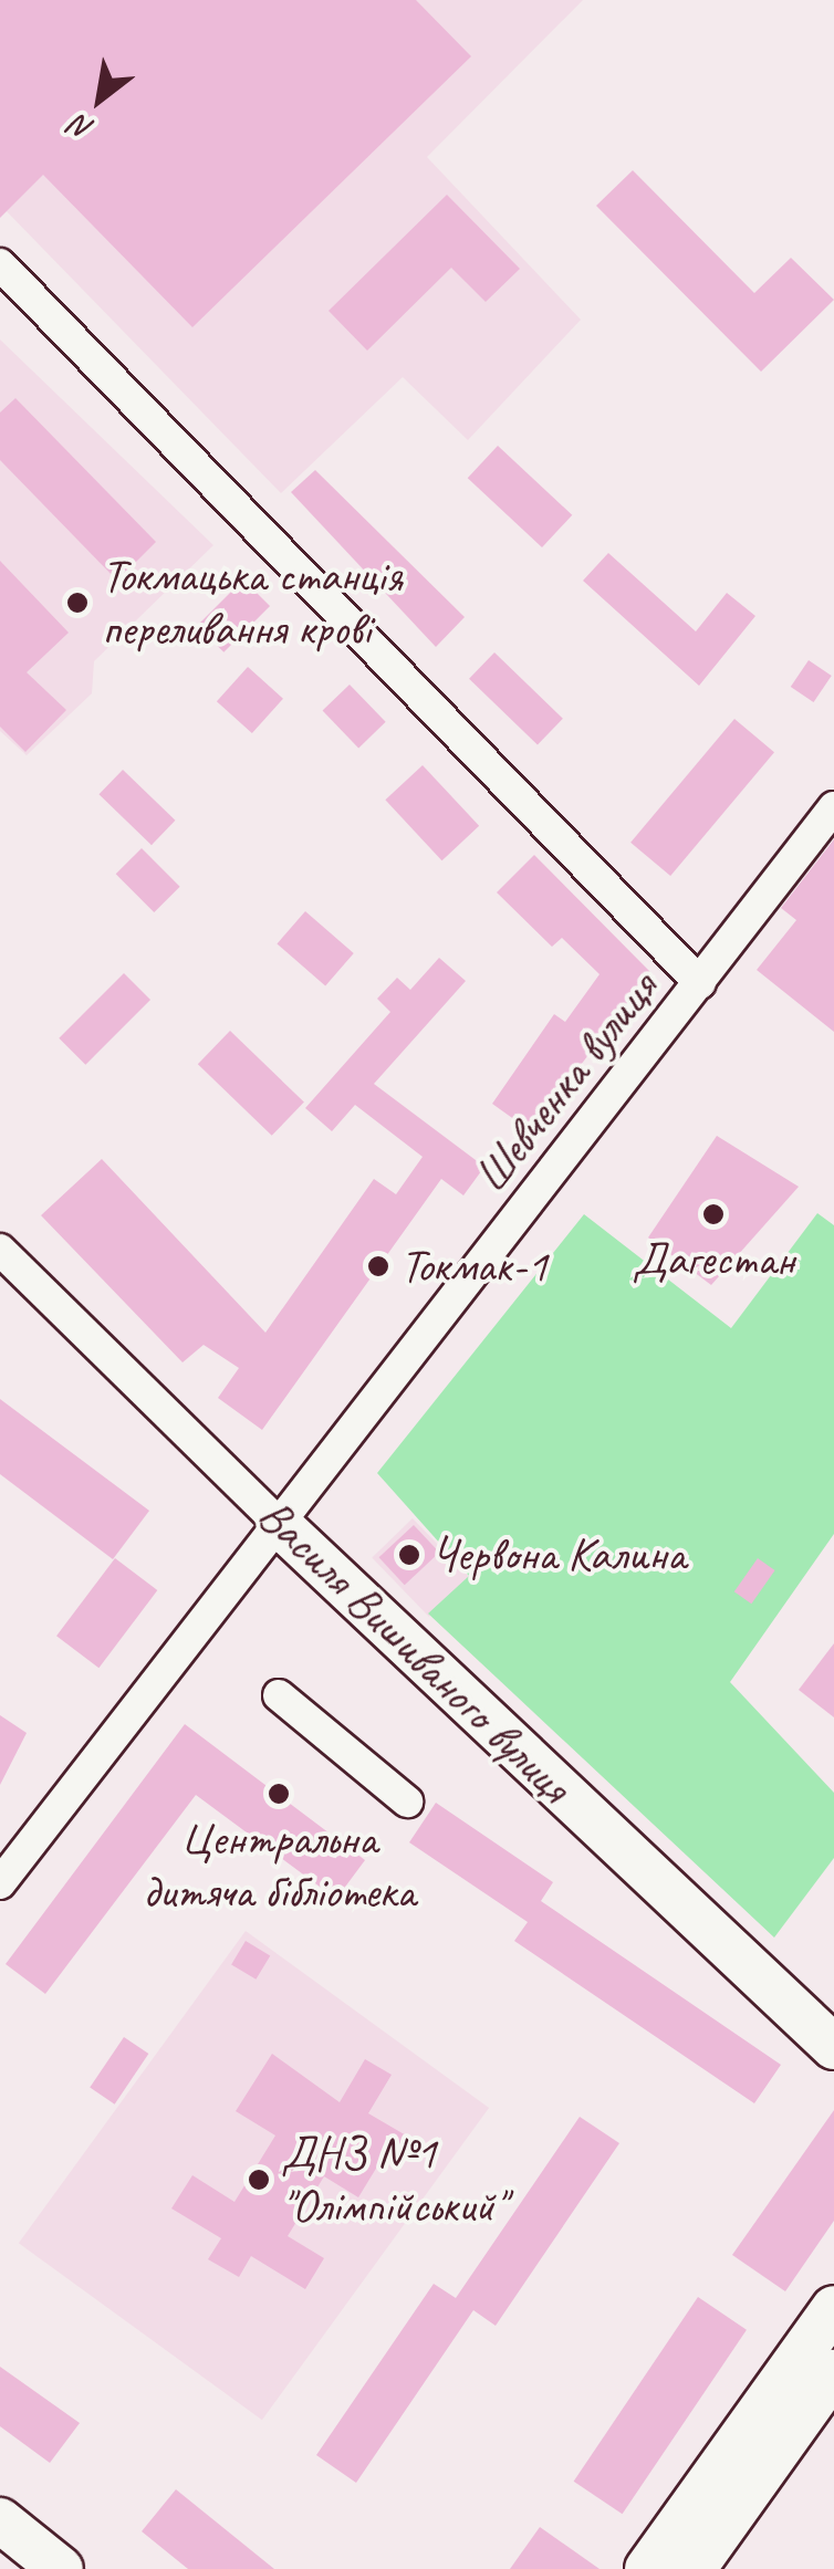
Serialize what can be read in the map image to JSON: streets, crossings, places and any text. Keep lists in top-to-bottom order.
{
  "streets": {
    "street": ["Шевченка вулиця", "Василя Вишиваного вулиця"]
  },
  "crossings": [
    ["Шевченка вулиця", "Василя Вишиваного вулиця"]
  ],
  "places": [
    "Токмацька станція переливання крові",
    "Дагестан",
    "Токмак-1",
    "Червона Калина",
    "Центральна дитяча бібліотека",
    "ДНЗ №1 \"Олімпійський\""
  ],
  "north": "bottom left"
}
